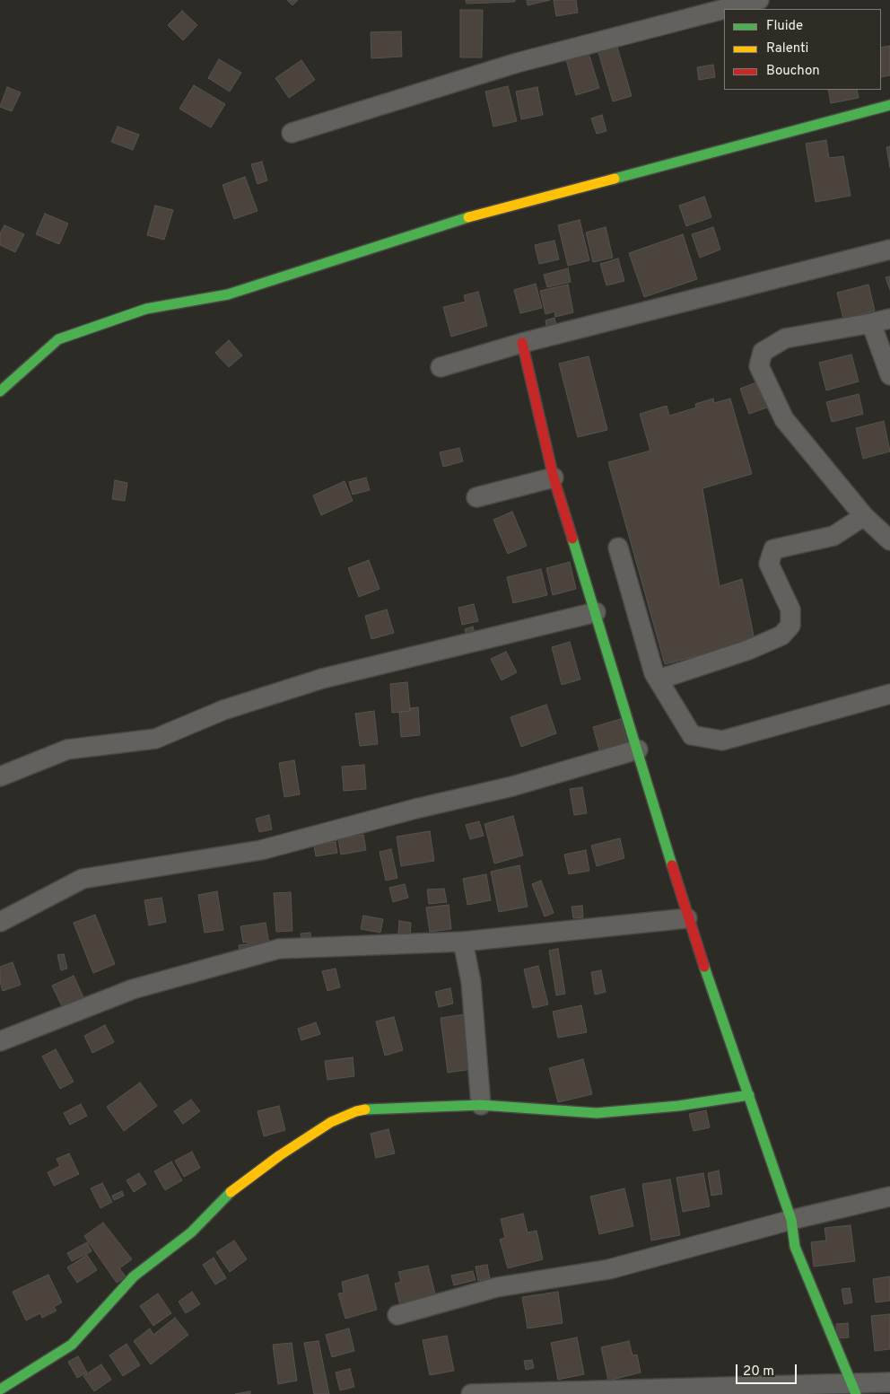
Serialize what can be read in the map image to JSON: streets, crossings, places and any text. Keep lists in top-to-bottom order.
{
  "legend": ["Fluide", "Ralenti", "Bouchon"],
  "scale_bar": "20 m"
}
